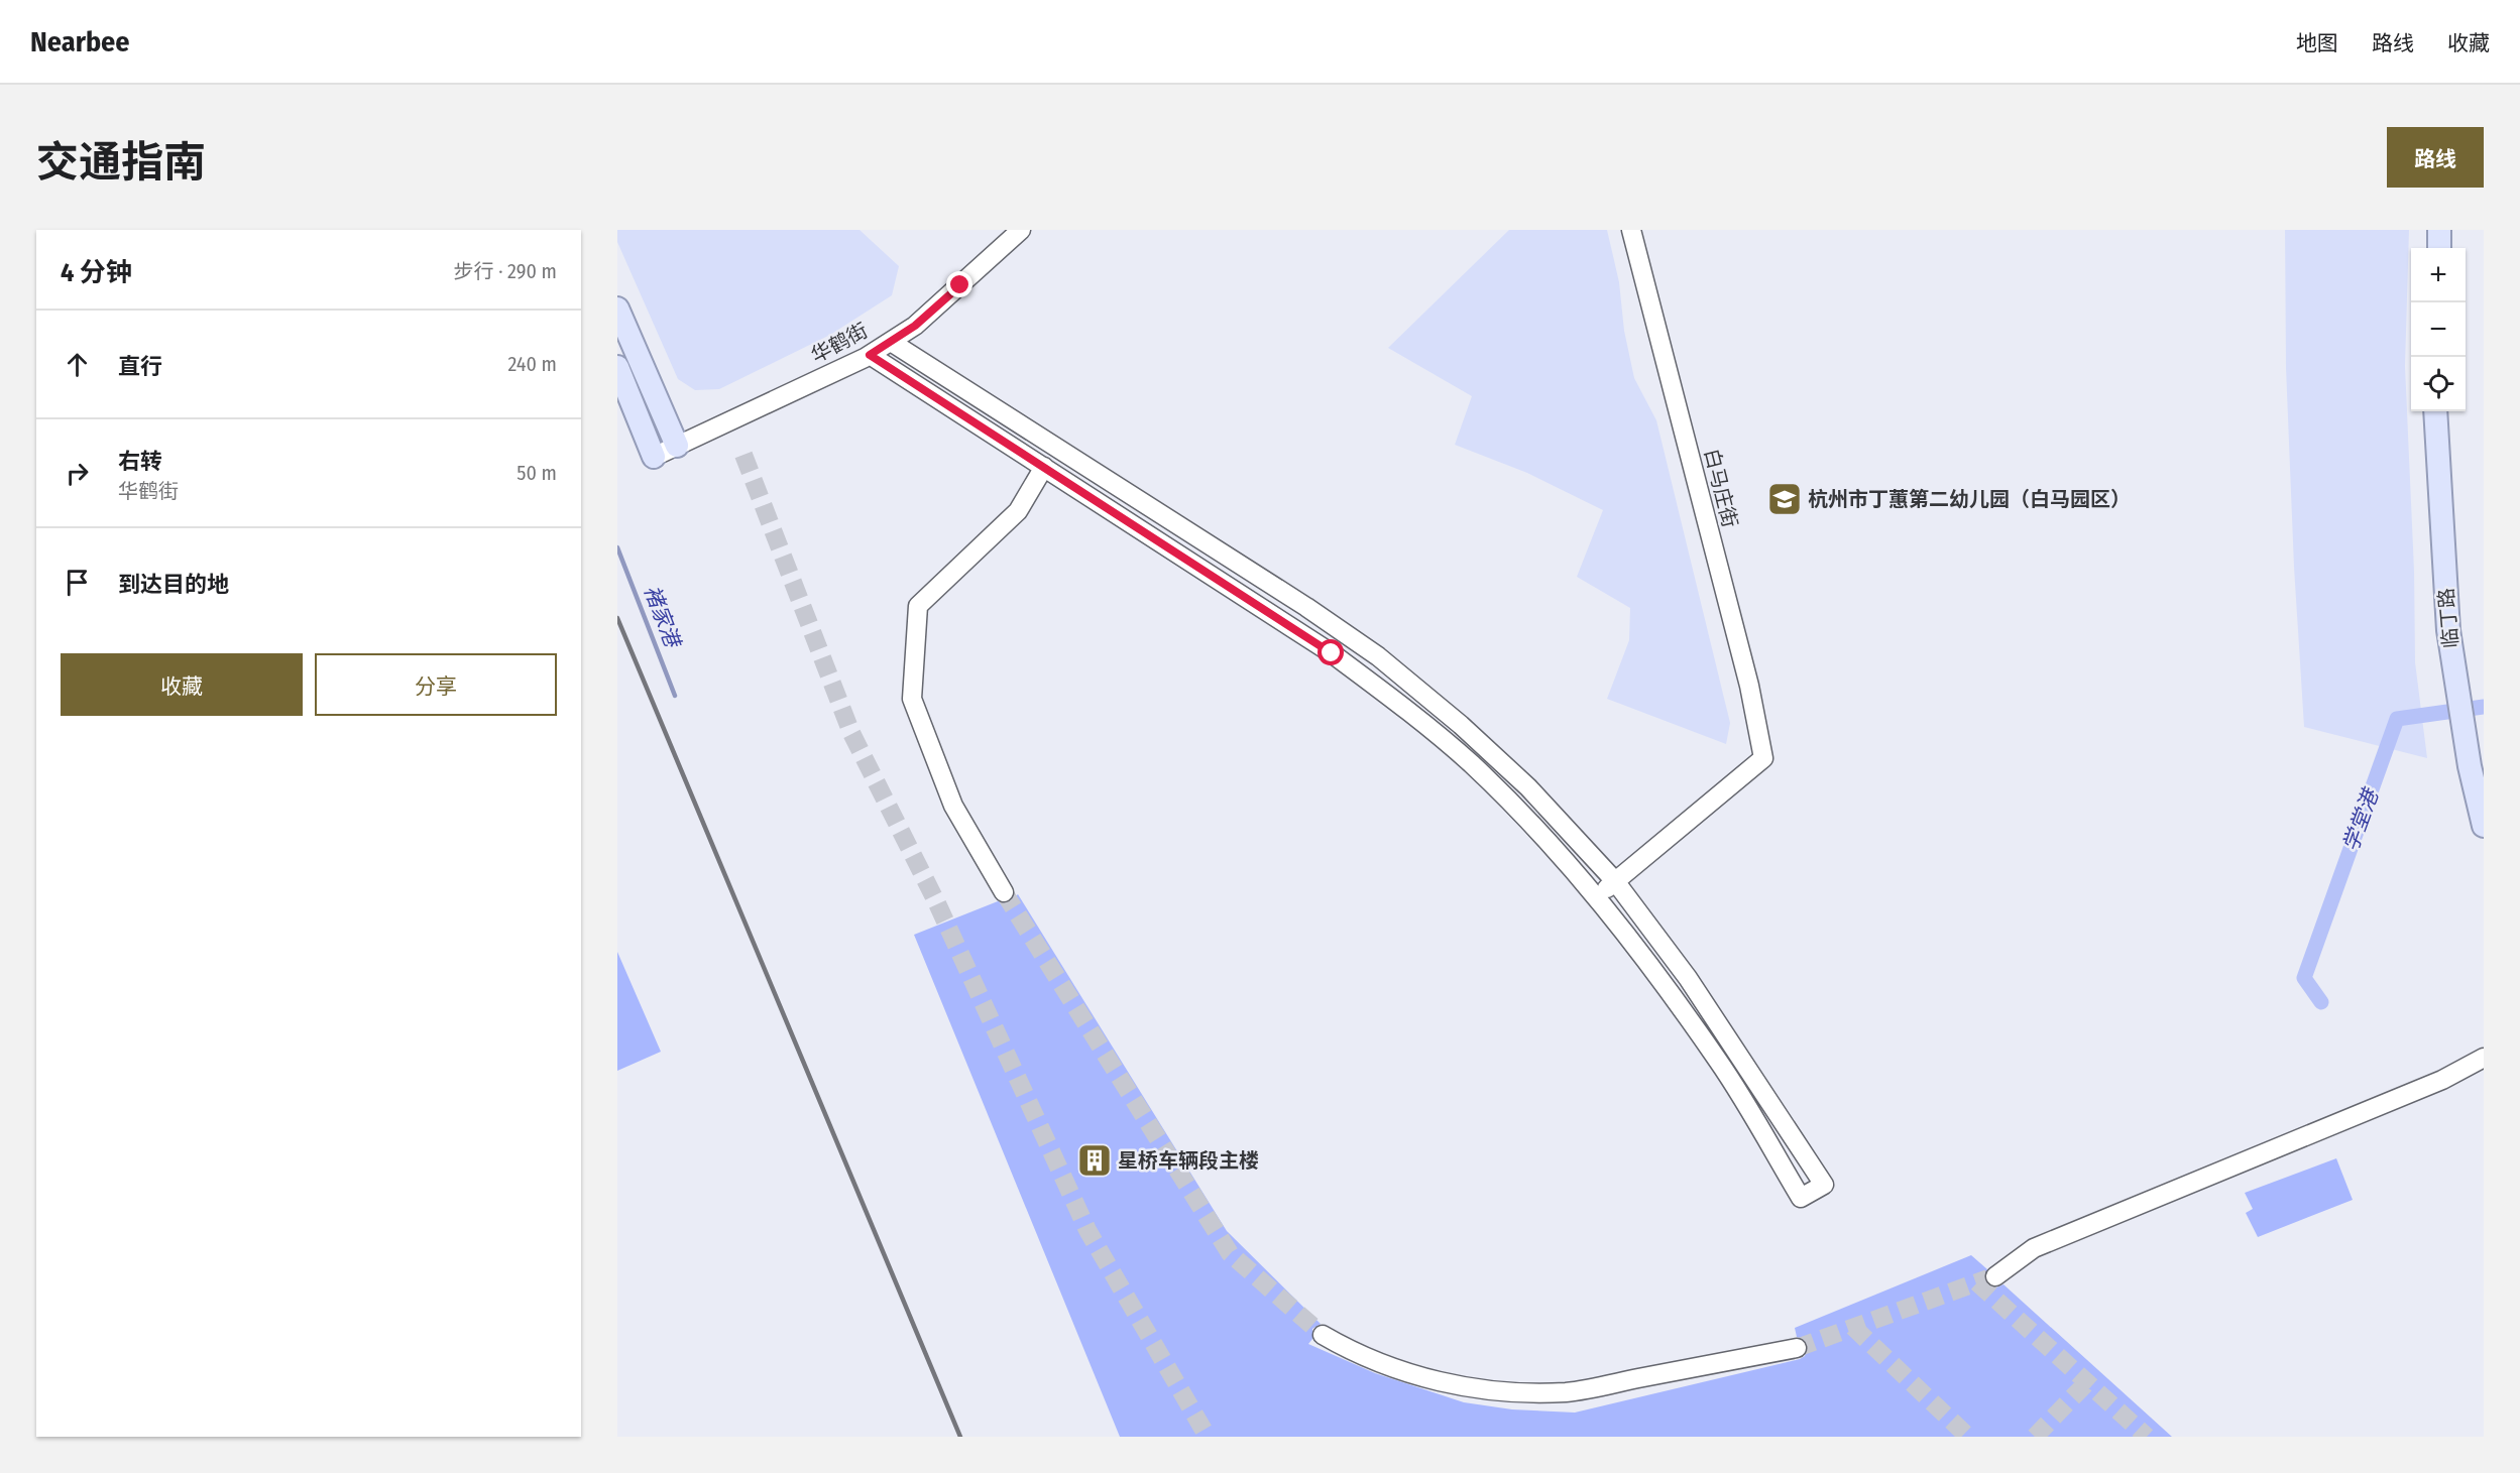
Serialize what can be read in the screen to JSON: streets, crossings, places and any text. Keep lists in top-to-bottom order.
{
  "streets": {
    "main road": ["临丁路"],
    "street": ["华鹤街", "白马庄街"]
  },
  "water": ["褚家港", "学堂港"],
  "places": {
    "school or university": ["杭州市丁蕙第二幼儿园（白马园区）"],
    "building": ["星桥车辆段主楼"]
  },
  "page": {
    "header": "Nearbee",
    "nav": ["地图", "路线", "收藏"],
    "title": "交通指南",
    "buttons": [
      "路线",
      ["收藏", "分享"]
    ],
    "heading": ["4 分钟", "步行 · 290 m"],
    "map_buttons": ["+", "−"],
    "list": [
      ["直行", "240 m"],
      ["右转", "华鹤街", "50 m"],
      "到达目的地"
    ]
  }
}
